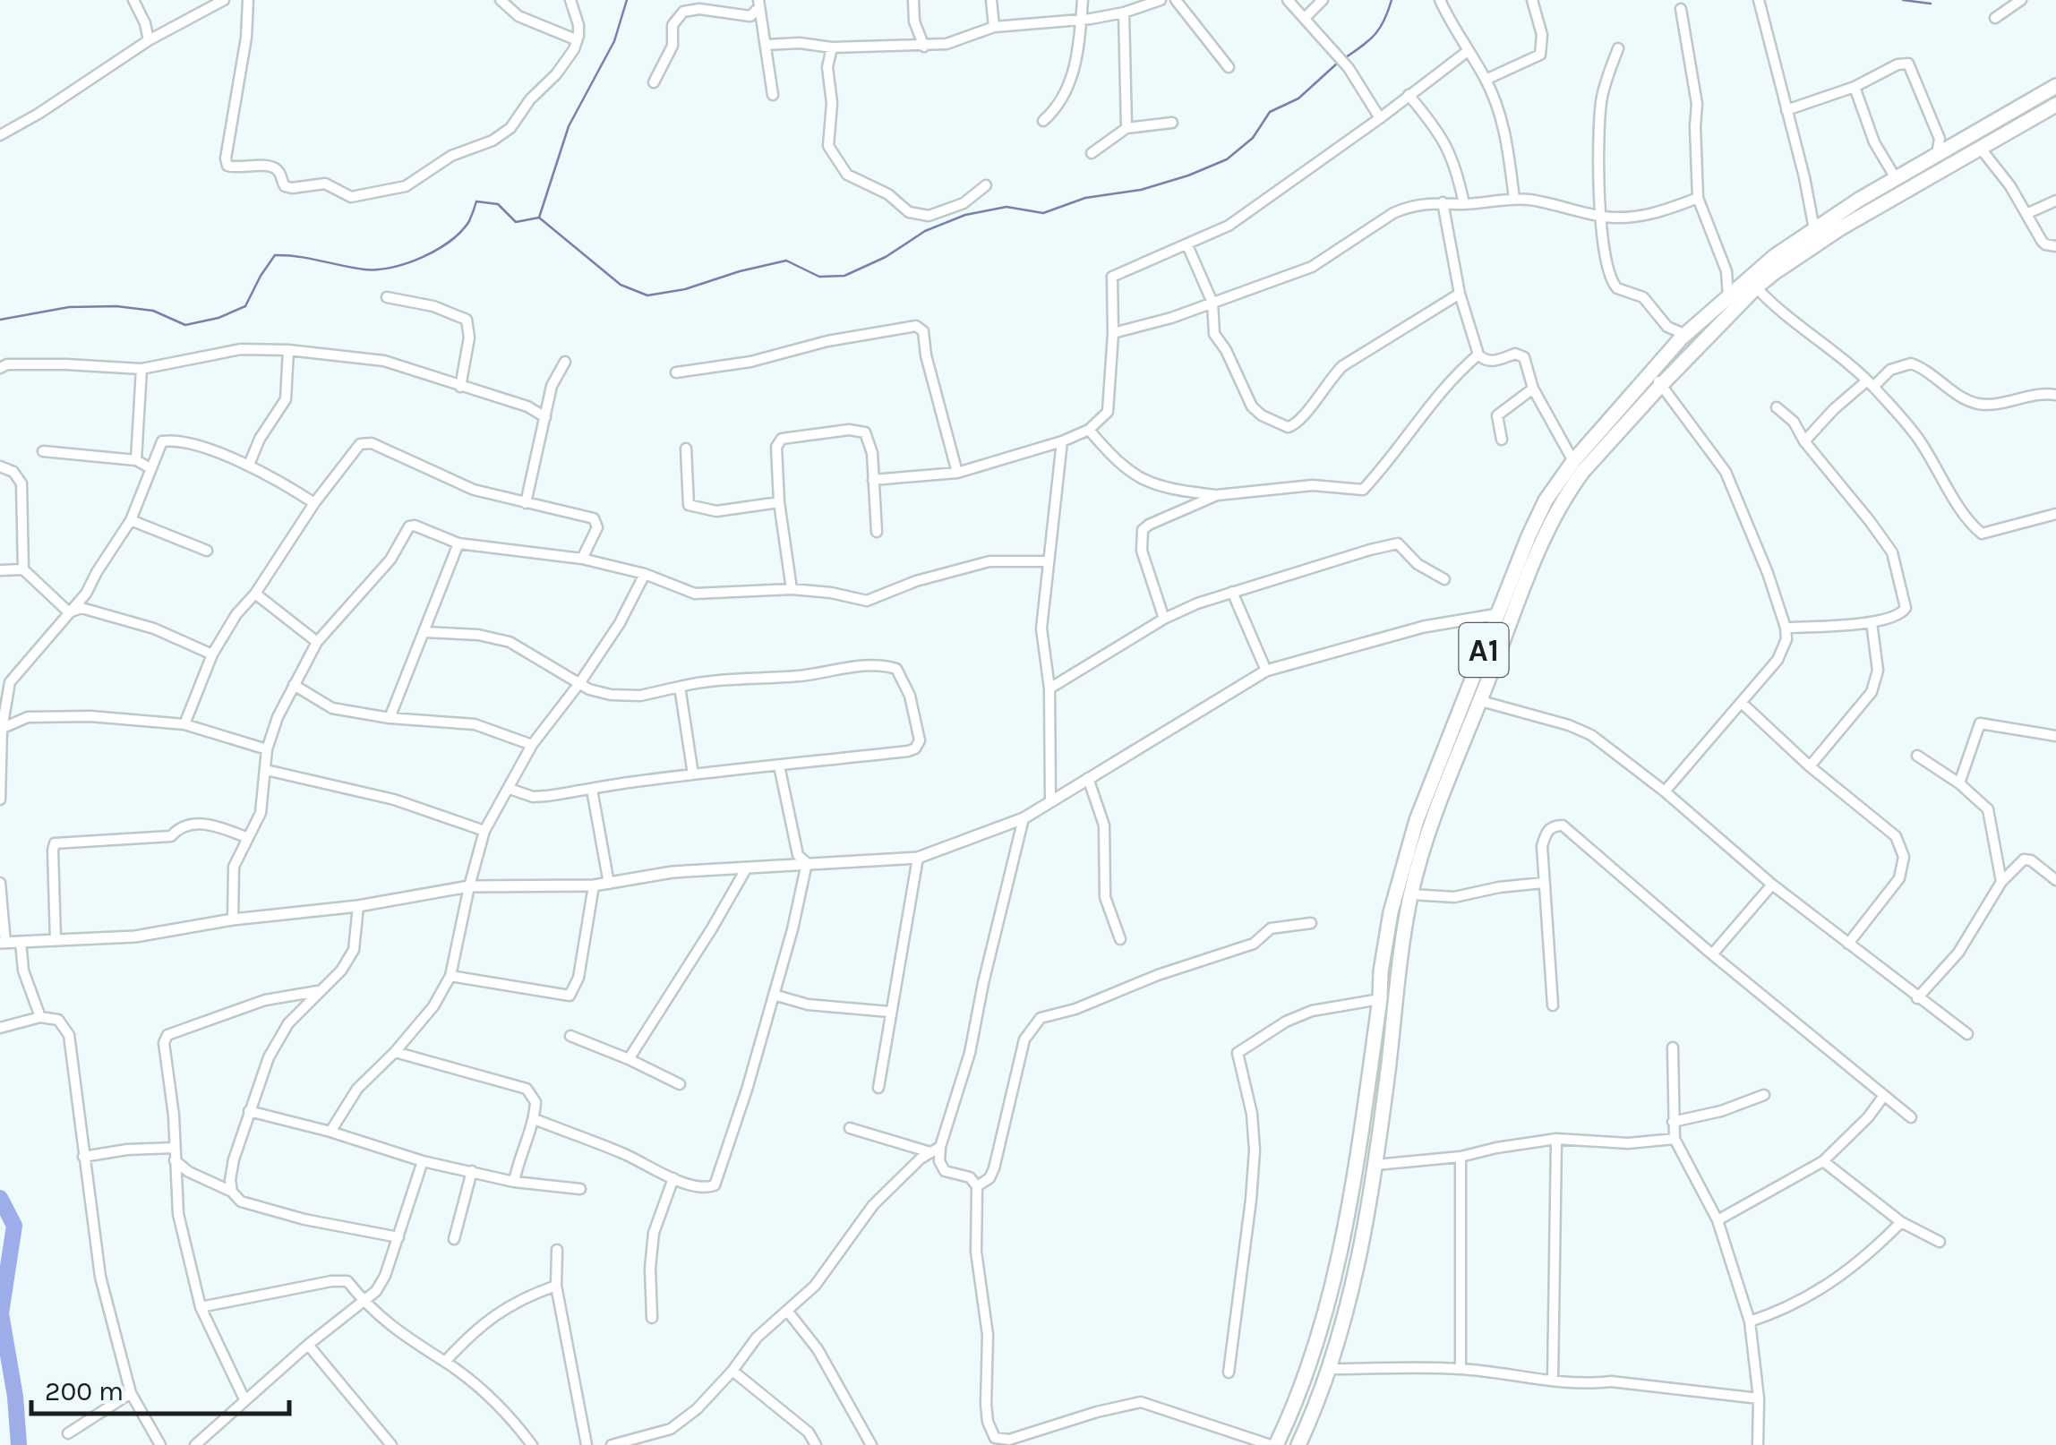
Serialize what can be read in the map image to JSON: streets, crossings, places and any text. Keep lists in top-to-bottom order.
{
  "streets": {
    "highway": ["A1"]
  },
  "scale_bar": "200 m"
}
